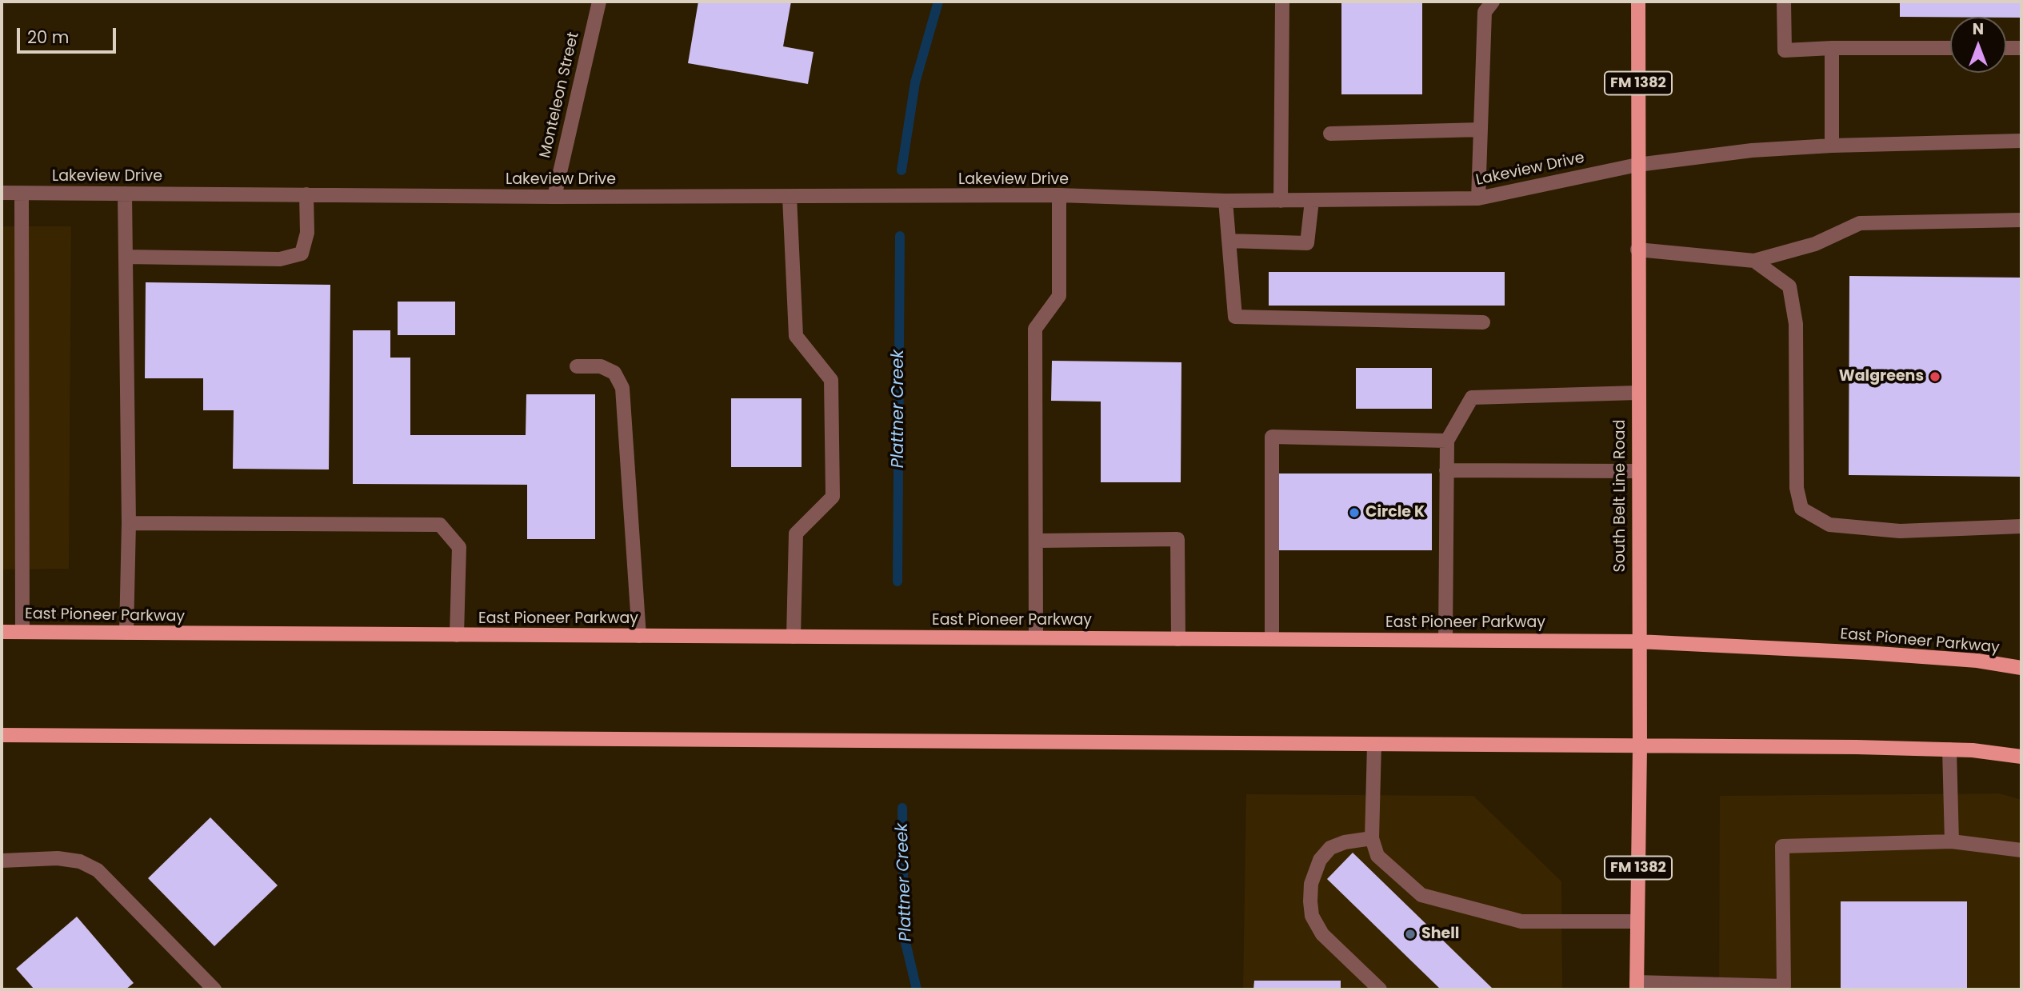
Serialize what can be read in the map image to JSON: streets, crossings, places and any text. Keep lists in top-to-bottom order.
{
  "streets": {
    "main road": ["FM 1382", "South Belt Line Road", "East Pioneer Parkway"],
    "street": ["Monteleon Street", "Lakeview Drive"]
  },
  "crossings": [
    ["Monteleon Street", "Lakeview Drive"],
    ["Lakeview Drive", "South Belt Line Road"],
    ["South Belt Line Road", "East Pioneer Parkway"]
  ],
  "water": ["Plattner Creek"],
  "places": ["Walgreens", "Circle K", "Shell"],
  "scale_bar": "20 m",
  "north": "top"
}
